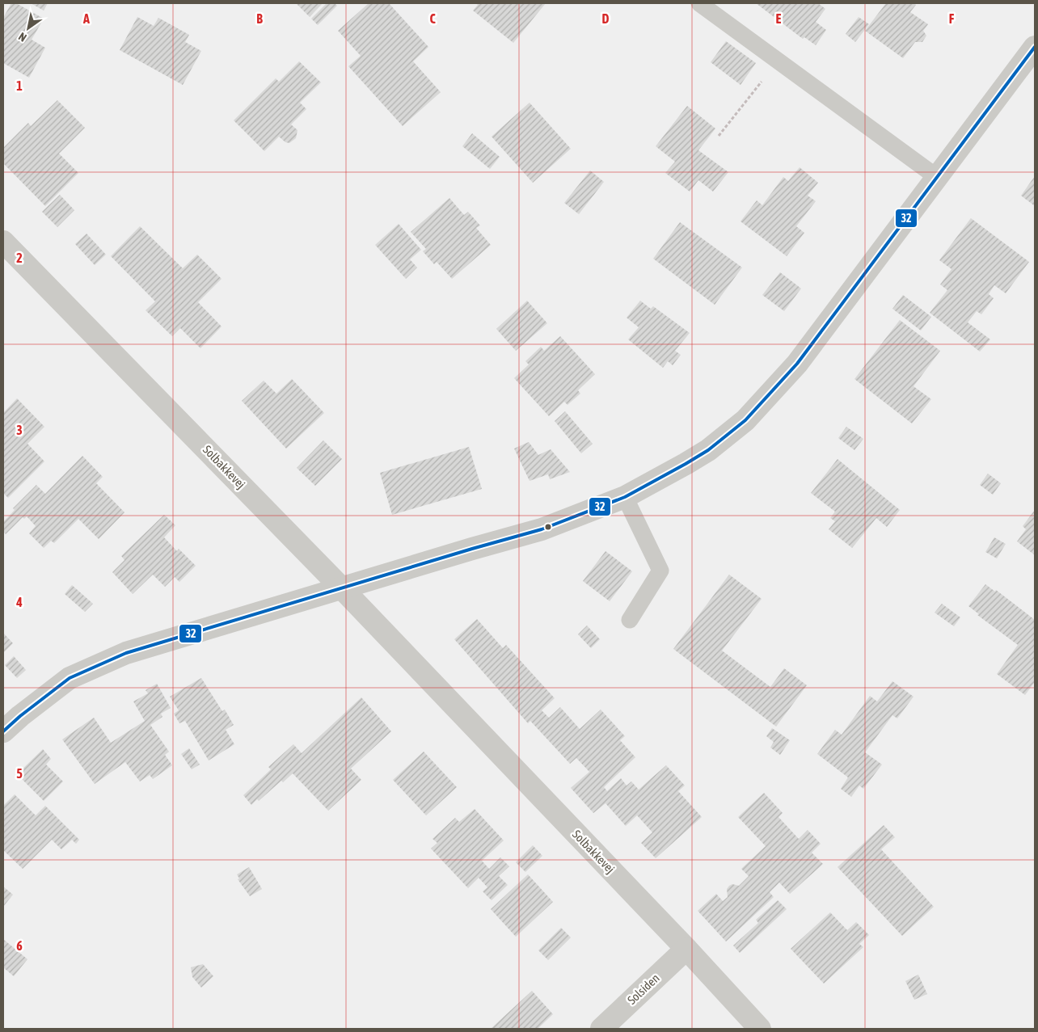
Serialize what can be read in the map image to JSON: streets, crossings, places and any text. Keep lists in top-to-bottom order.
{
  "streets": {
    "street": ["Solbakkevej", "Solsiden"]
  },
  "crossings": [
    ["Solbakkevej", "Solsiden"]
  ],
  "lines": ["transit line 32"],
  "north": "bottom left",
  "grid": {
    "columns": [
      "A",
      "B",
      "C",
      "D",
      "E",
      "F"
    ],
    "rows": [
      "1",
      "2",
      "3",
      "4",
      "5",
      "6"
    ]
  }
}
